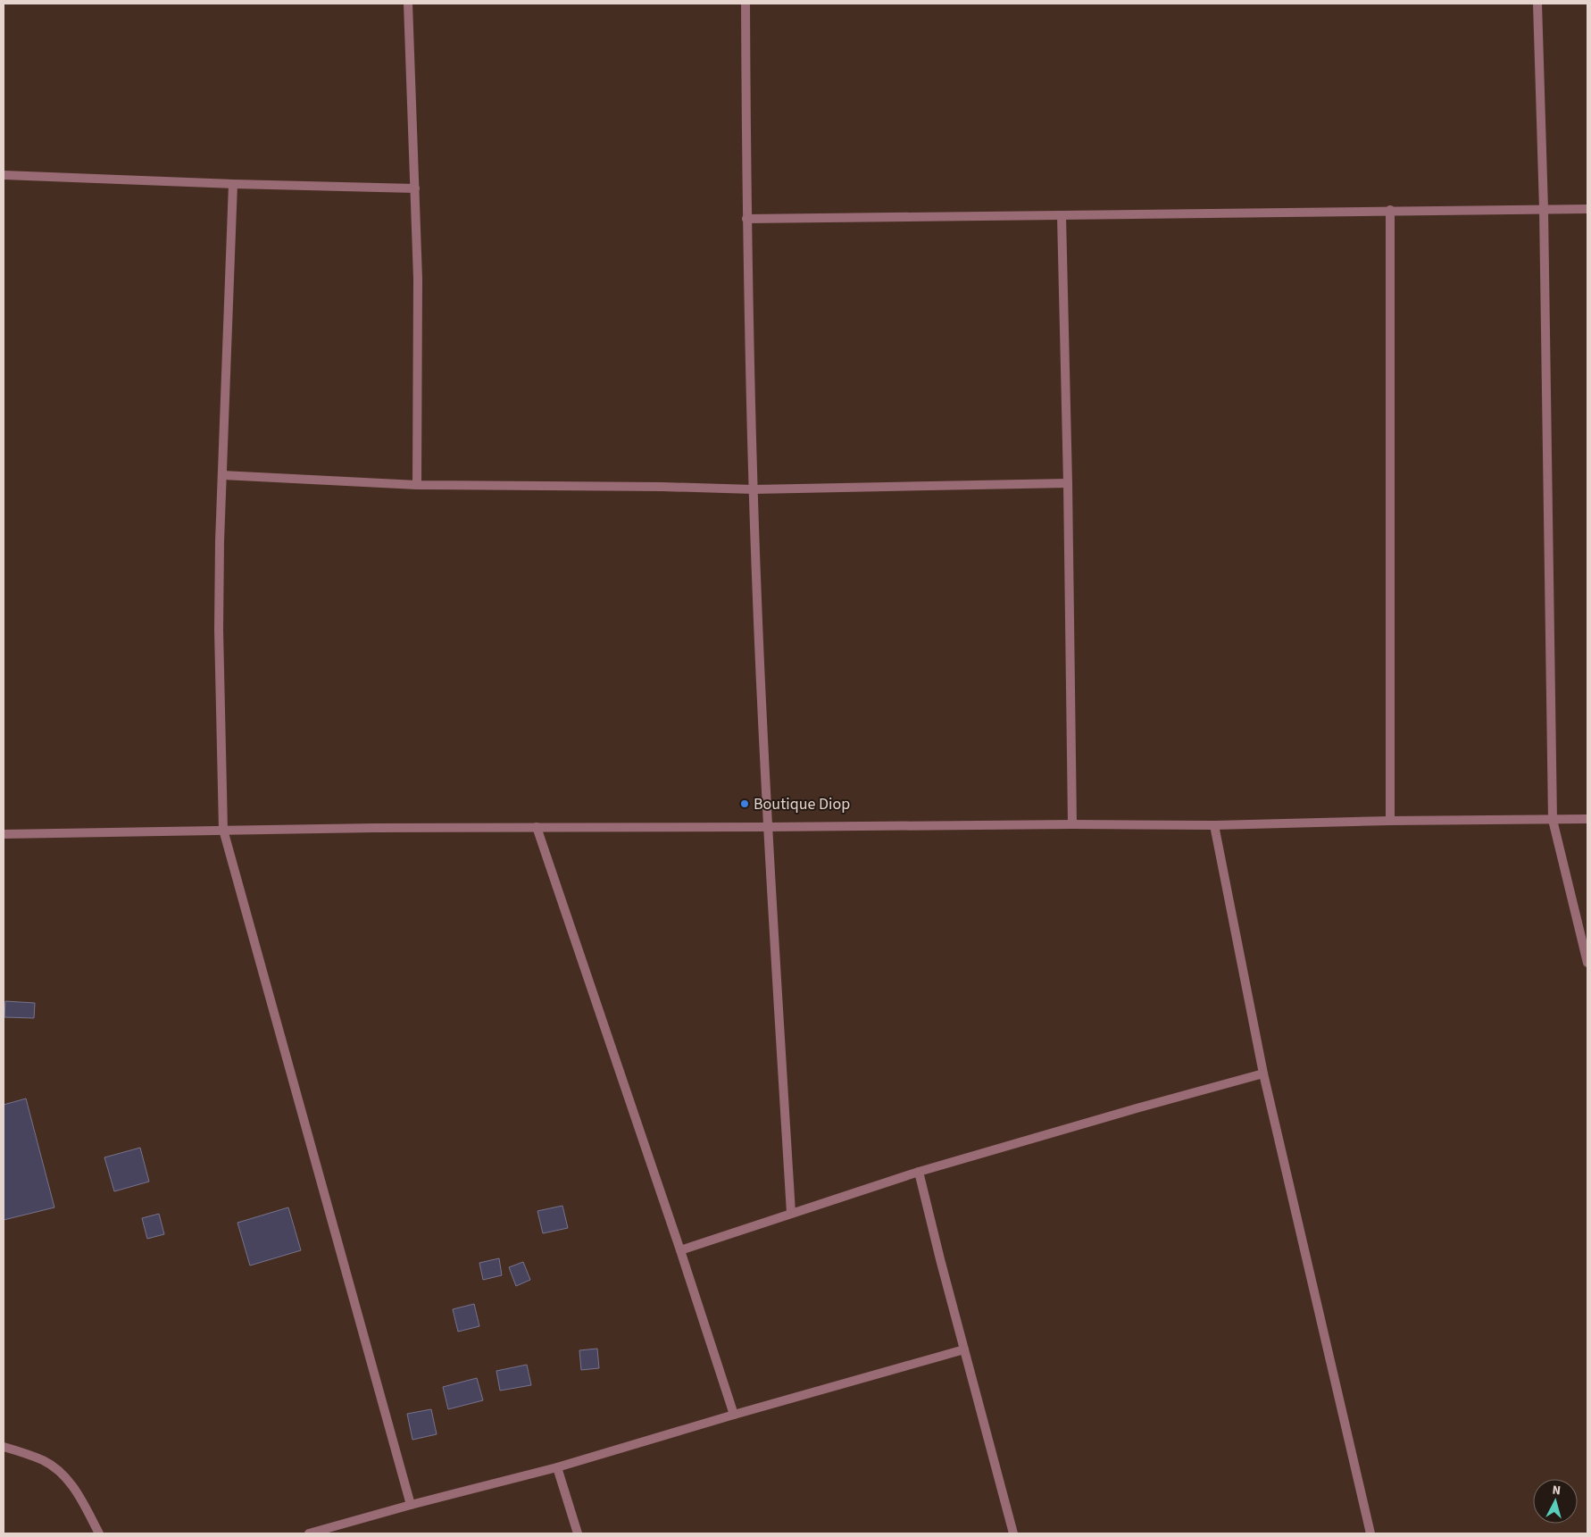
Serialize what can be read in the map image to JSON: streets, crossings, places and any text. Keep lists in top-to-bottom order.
{
  "places": ["Boutique Diop"],
  "north": "top"
}
